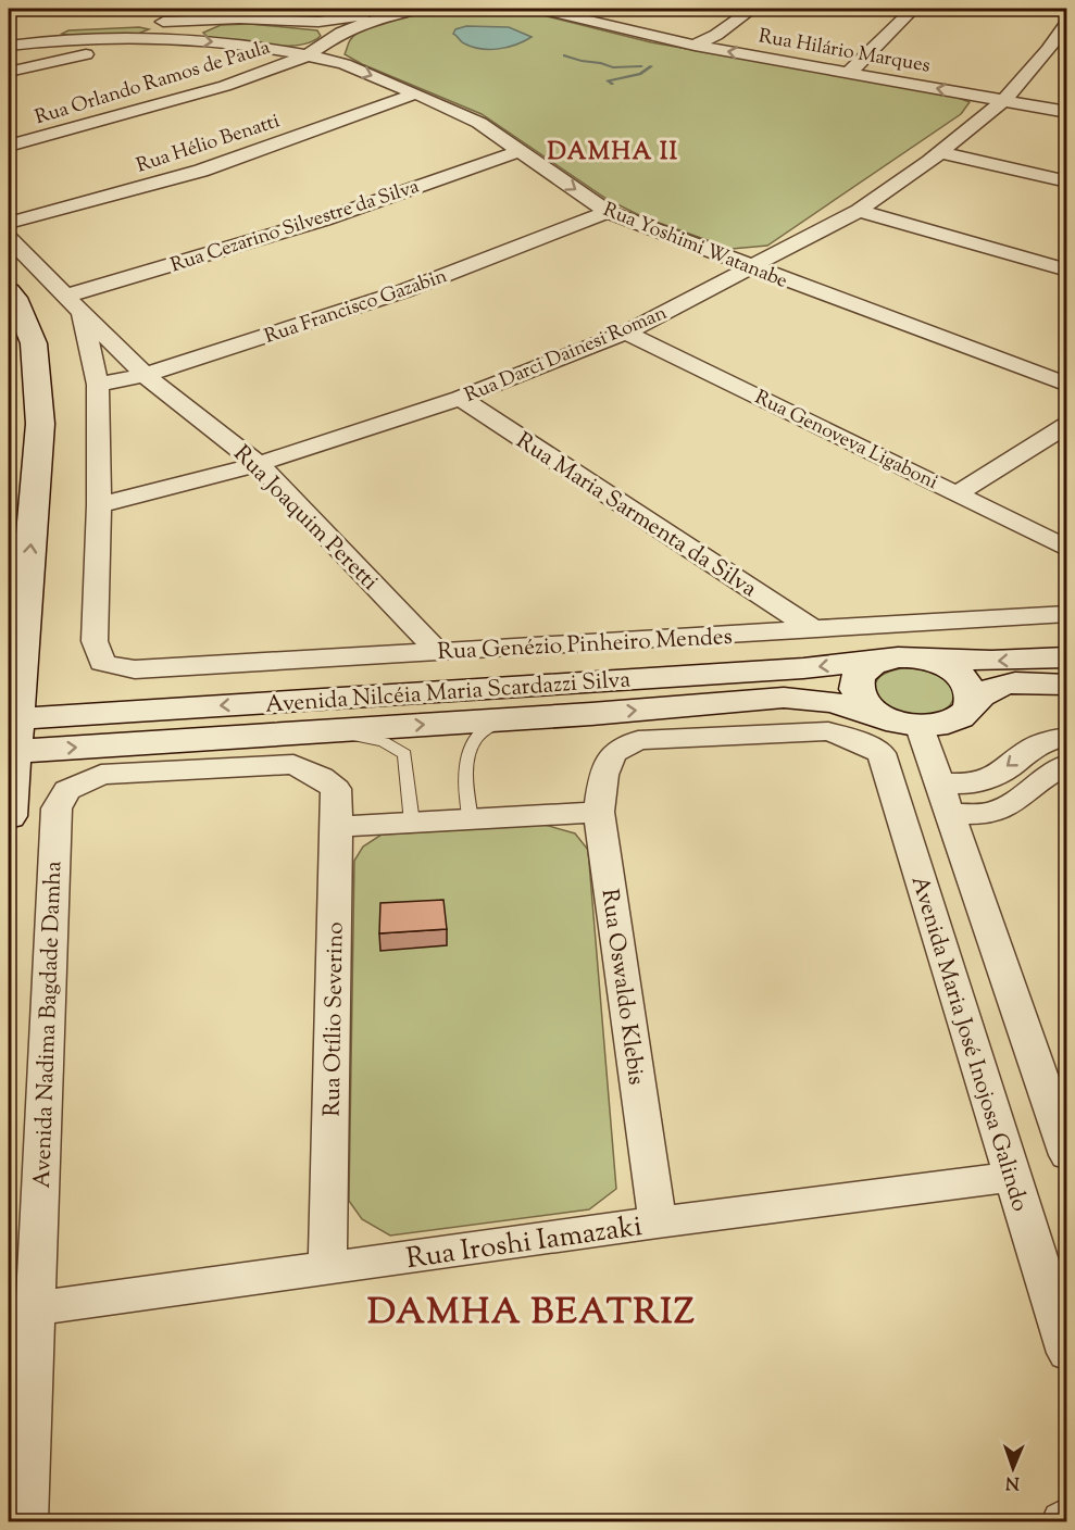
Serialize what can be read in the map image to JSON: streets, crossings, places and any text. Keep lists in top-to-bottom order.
{
  "streets": {
    "street": [
      "Rua Hilário Marques",
      "Rua Orlando Ramos de Paula",
      "Rua Hélio Benatti",
      "Rua Cezarino Silvestre da Silva",
      "Rua Yoshimi Watanabe",
      "Rua Francisco Gazabin",
      "Rua Darci Dainesi Roman",
      "Rua Genoveva Ligaboni",
      "Rua Maria Sarmenta da Silva",
      "Rua Joaquim Peretti",
      "Rua Genézio Pinheiro Mendes",
      "Avenida Nilcéia Maria Scardazzi Silva",
      "Rua Oswaldo Klebis",
      "Rua Otílio Severino",
      "Avenida Nadima Bagdade Damha",
      "Avenida Maria José Inojosa Galindo",
      "Rua Iroshi Iamazaki"
    ]
  },
  "crossings": [
    ["Rua Hilário Marques", "Rua Darci Dainesi Roman"],
    ["Rua Orlando Ramos de Paula", "Rua Yoshimi Watanabe"],
    ["Rua Hélio Benatti", "Rua Yoshimi Watanabe"],
    ["Rua Cezarino Silvestre da Silva", "Rua Yoshimi Watanabe"],
    ["Rua Cezarino Silvestre da Silva", "Rua Joaquim Peretti"],
    ["Rua Yoshimi Watanabe", "Rua Francisco Gazabin"],
    ["Rua Yoshimi Watanabe", "Rua Darci Dainesi Roman"],
    ["Rua Francisco Gazabin", "Rua Joaquim Peretti"],
    ["Rua Darci Dainesi Roman", "Rua Genoveva Ligaboni"],
    ["Rua Darci Dainesi Roman", "Rua Maria Sarmenta da Silva"],
    ["Rua Darci Dainesi Roman", "Rua Joaquim Peretti"],
    ["Rua Darci Dainesi Roman", "Rua Genézio Pinheiro Mendes"],
    ["Rua Maria Sarmenta da Silva", "Rua Genézio Pinheiro Mendes"],
    ["Rua Joaquim Peretti", "Rua Genézio Pinheiro Mendes"],
    ["Avenida Nilcéia Maria Scardazzi Silva", "Rua Oswaldo Klebis"],
    ["Avenida Nilcéia Maria Scardazzi Silva", "Avenida Maria José Inojosa Galindo"],
    ["Rua Oswaldo Klebis", "Avenida Maria José Inojosa Galindo"],
    ["Rua Oswaldo Klebis", "Rua Iroshi Iamazaki"],
    ["Rua Otílio Severino", "Avenida Nadima Bagdade Damha"],
    ["Rua Otílio Severino", "Rua Iroshi Iamazaki"],
    ["Avenida Nadima Bagdade Damha", "Rua Iroshi Iamazaki"],
    ["Avenida Maria José Inojosa Galindo", "Rua Iroshi Iamazaki"]
  ],
  "districts": ["DAMHA II", "DAMHA BEATRIZ"],
  "north": "bottom"
}
